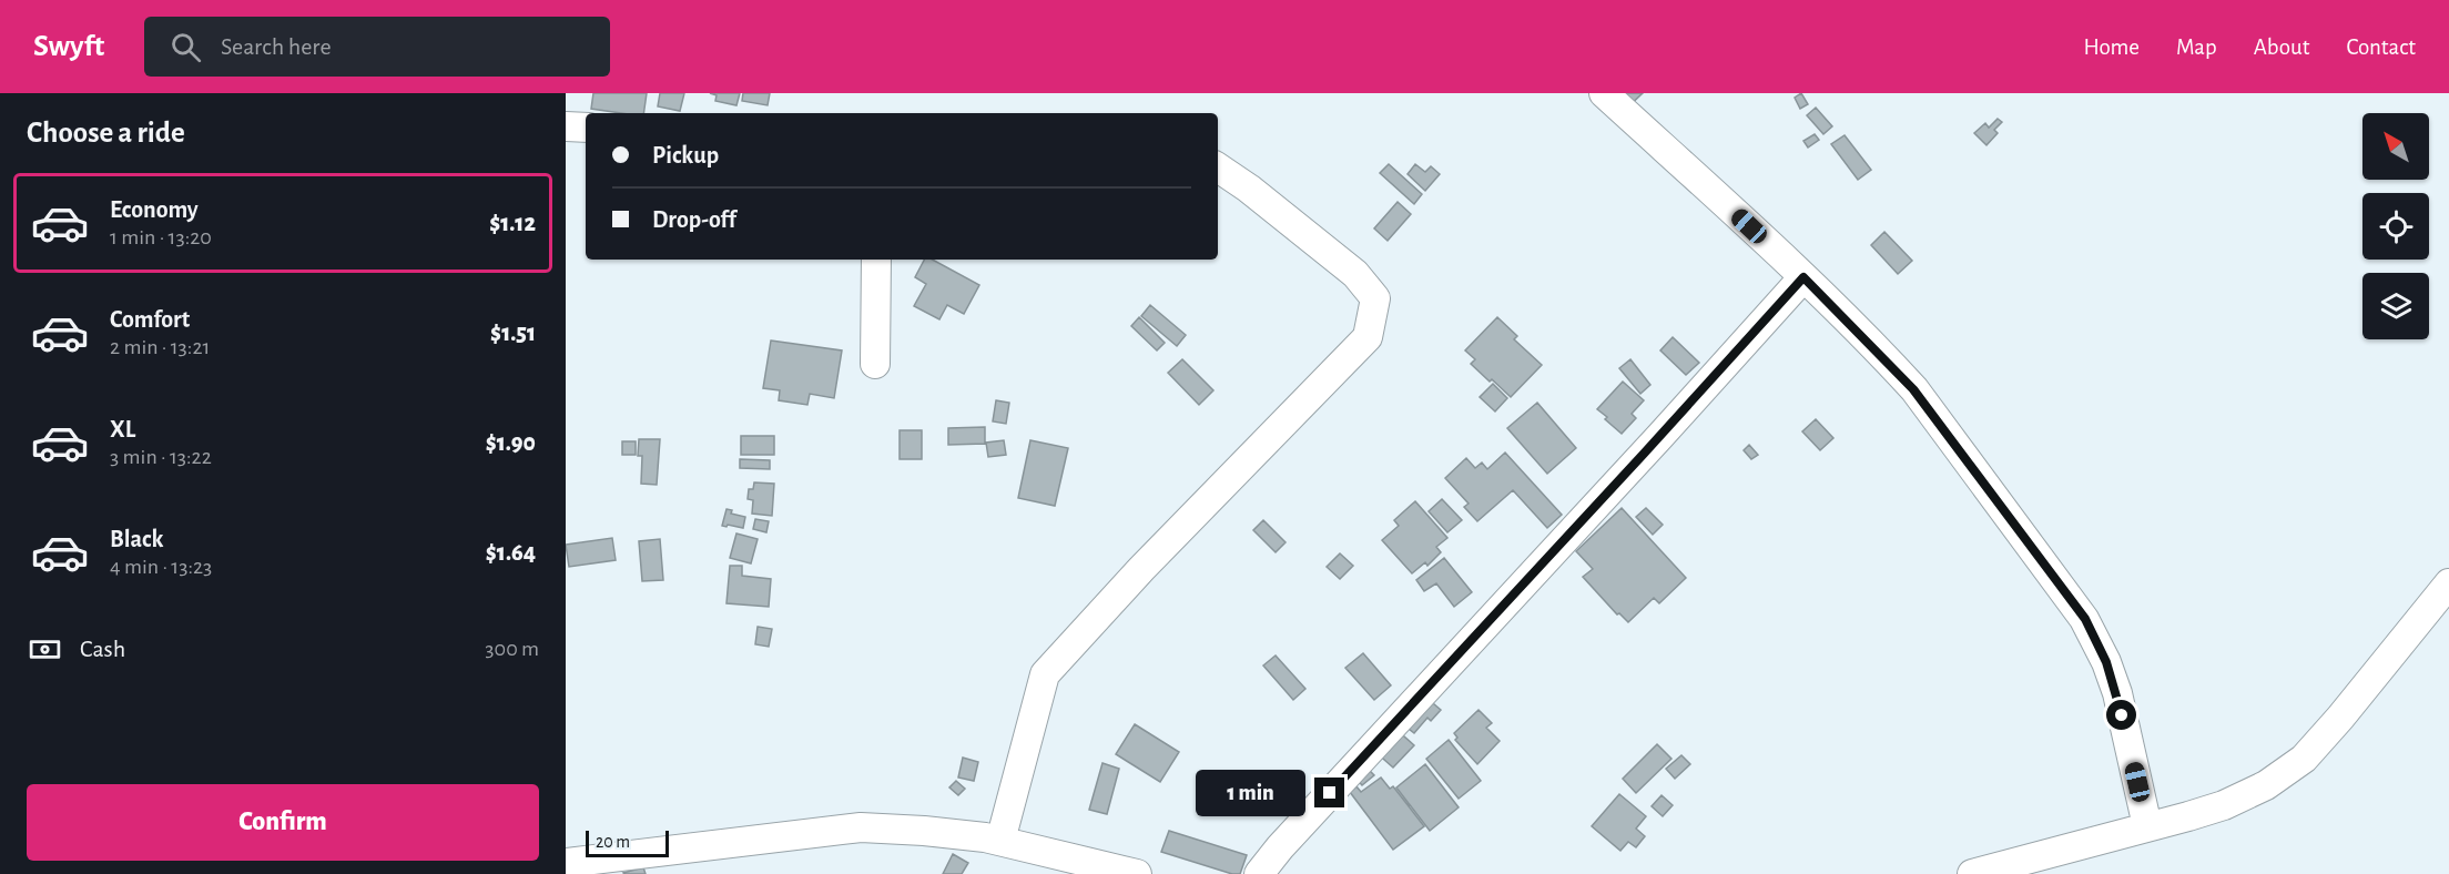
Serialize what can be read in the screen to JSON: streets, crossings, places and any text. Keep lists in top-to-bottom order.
{
  "scale_bar": "20 m",
  "north": "top left",
  "page": {
    "header": "Swyft",
    "search": "Search here",
    "nav": [
      "Home",
      "Map",
      "About",
      "Contact"
    ],
    "heading": "Choose a ride",
    "banner": ["Pickup", "Drop-off"],
    "list": [
      {
        "name": "Economy",
        "note": "1 min · 13:20",
        "value": "$1.12"
      },
      {
        "name": "Comfort",
        "note": "2 min · 13:21",
        "value": "$1.51"
      },
      {
        "name": "XL",
        "note": "3 min · 13:22",
        "value": "$1.90"
      },
      {
        "name": "Black",
        "note": "4 min · 13:23",
        "value": "$1.64"
      }
    ],
    "pay": ["Cash", "300 m"],
    "bubble": "1 min",
    "buttons": "Confirm",
    "scale": "20 m"
  }
}
